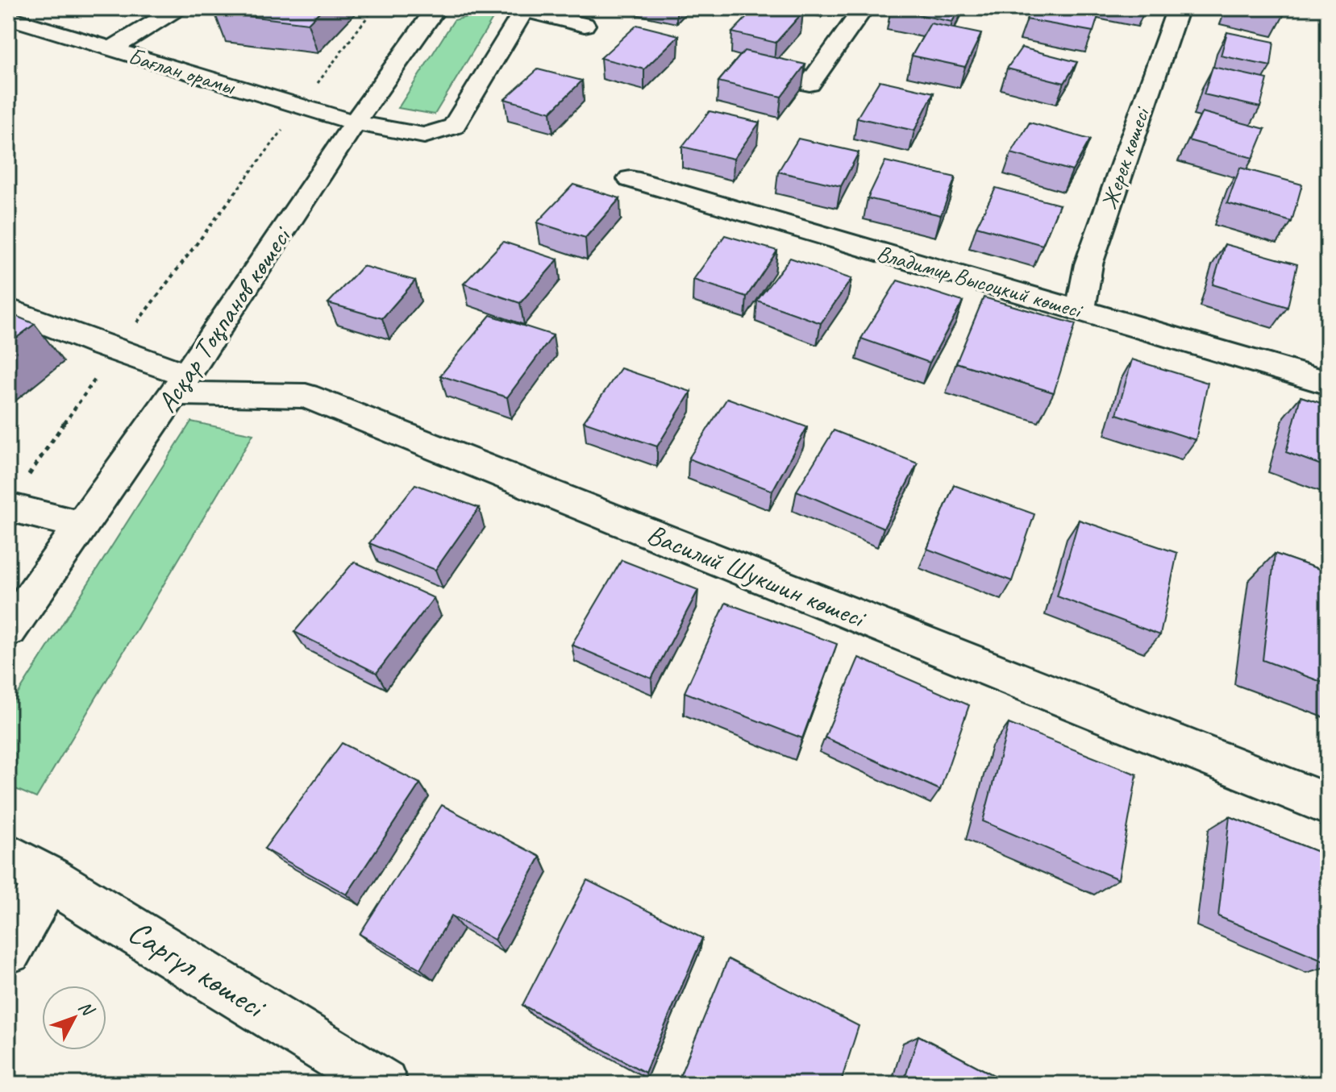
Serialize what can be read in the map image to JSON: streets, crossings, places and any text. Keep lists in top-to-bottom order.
{
  "streets": {
    "street": [
      "Бағлан орамы",
      "Жерек көшесі",
      "Владимир Высоцкий көшесі",
      "Асқар Тоқпанов көшесі",
      "Василий Шукшин көшесі",
      "Саргүл көшесі"
    ]
  },
  "crossings": [
    ["Бағлан орамы", "Асқар Тоқпанов көшесі"],
    ["Жерек көшесі", "Владимир Высоцкий көшесі"],
    ["Асқар Тоқпанов көшесі", "Василий Шукшин көшесі"]
  ],
  "north": "top right"
}
